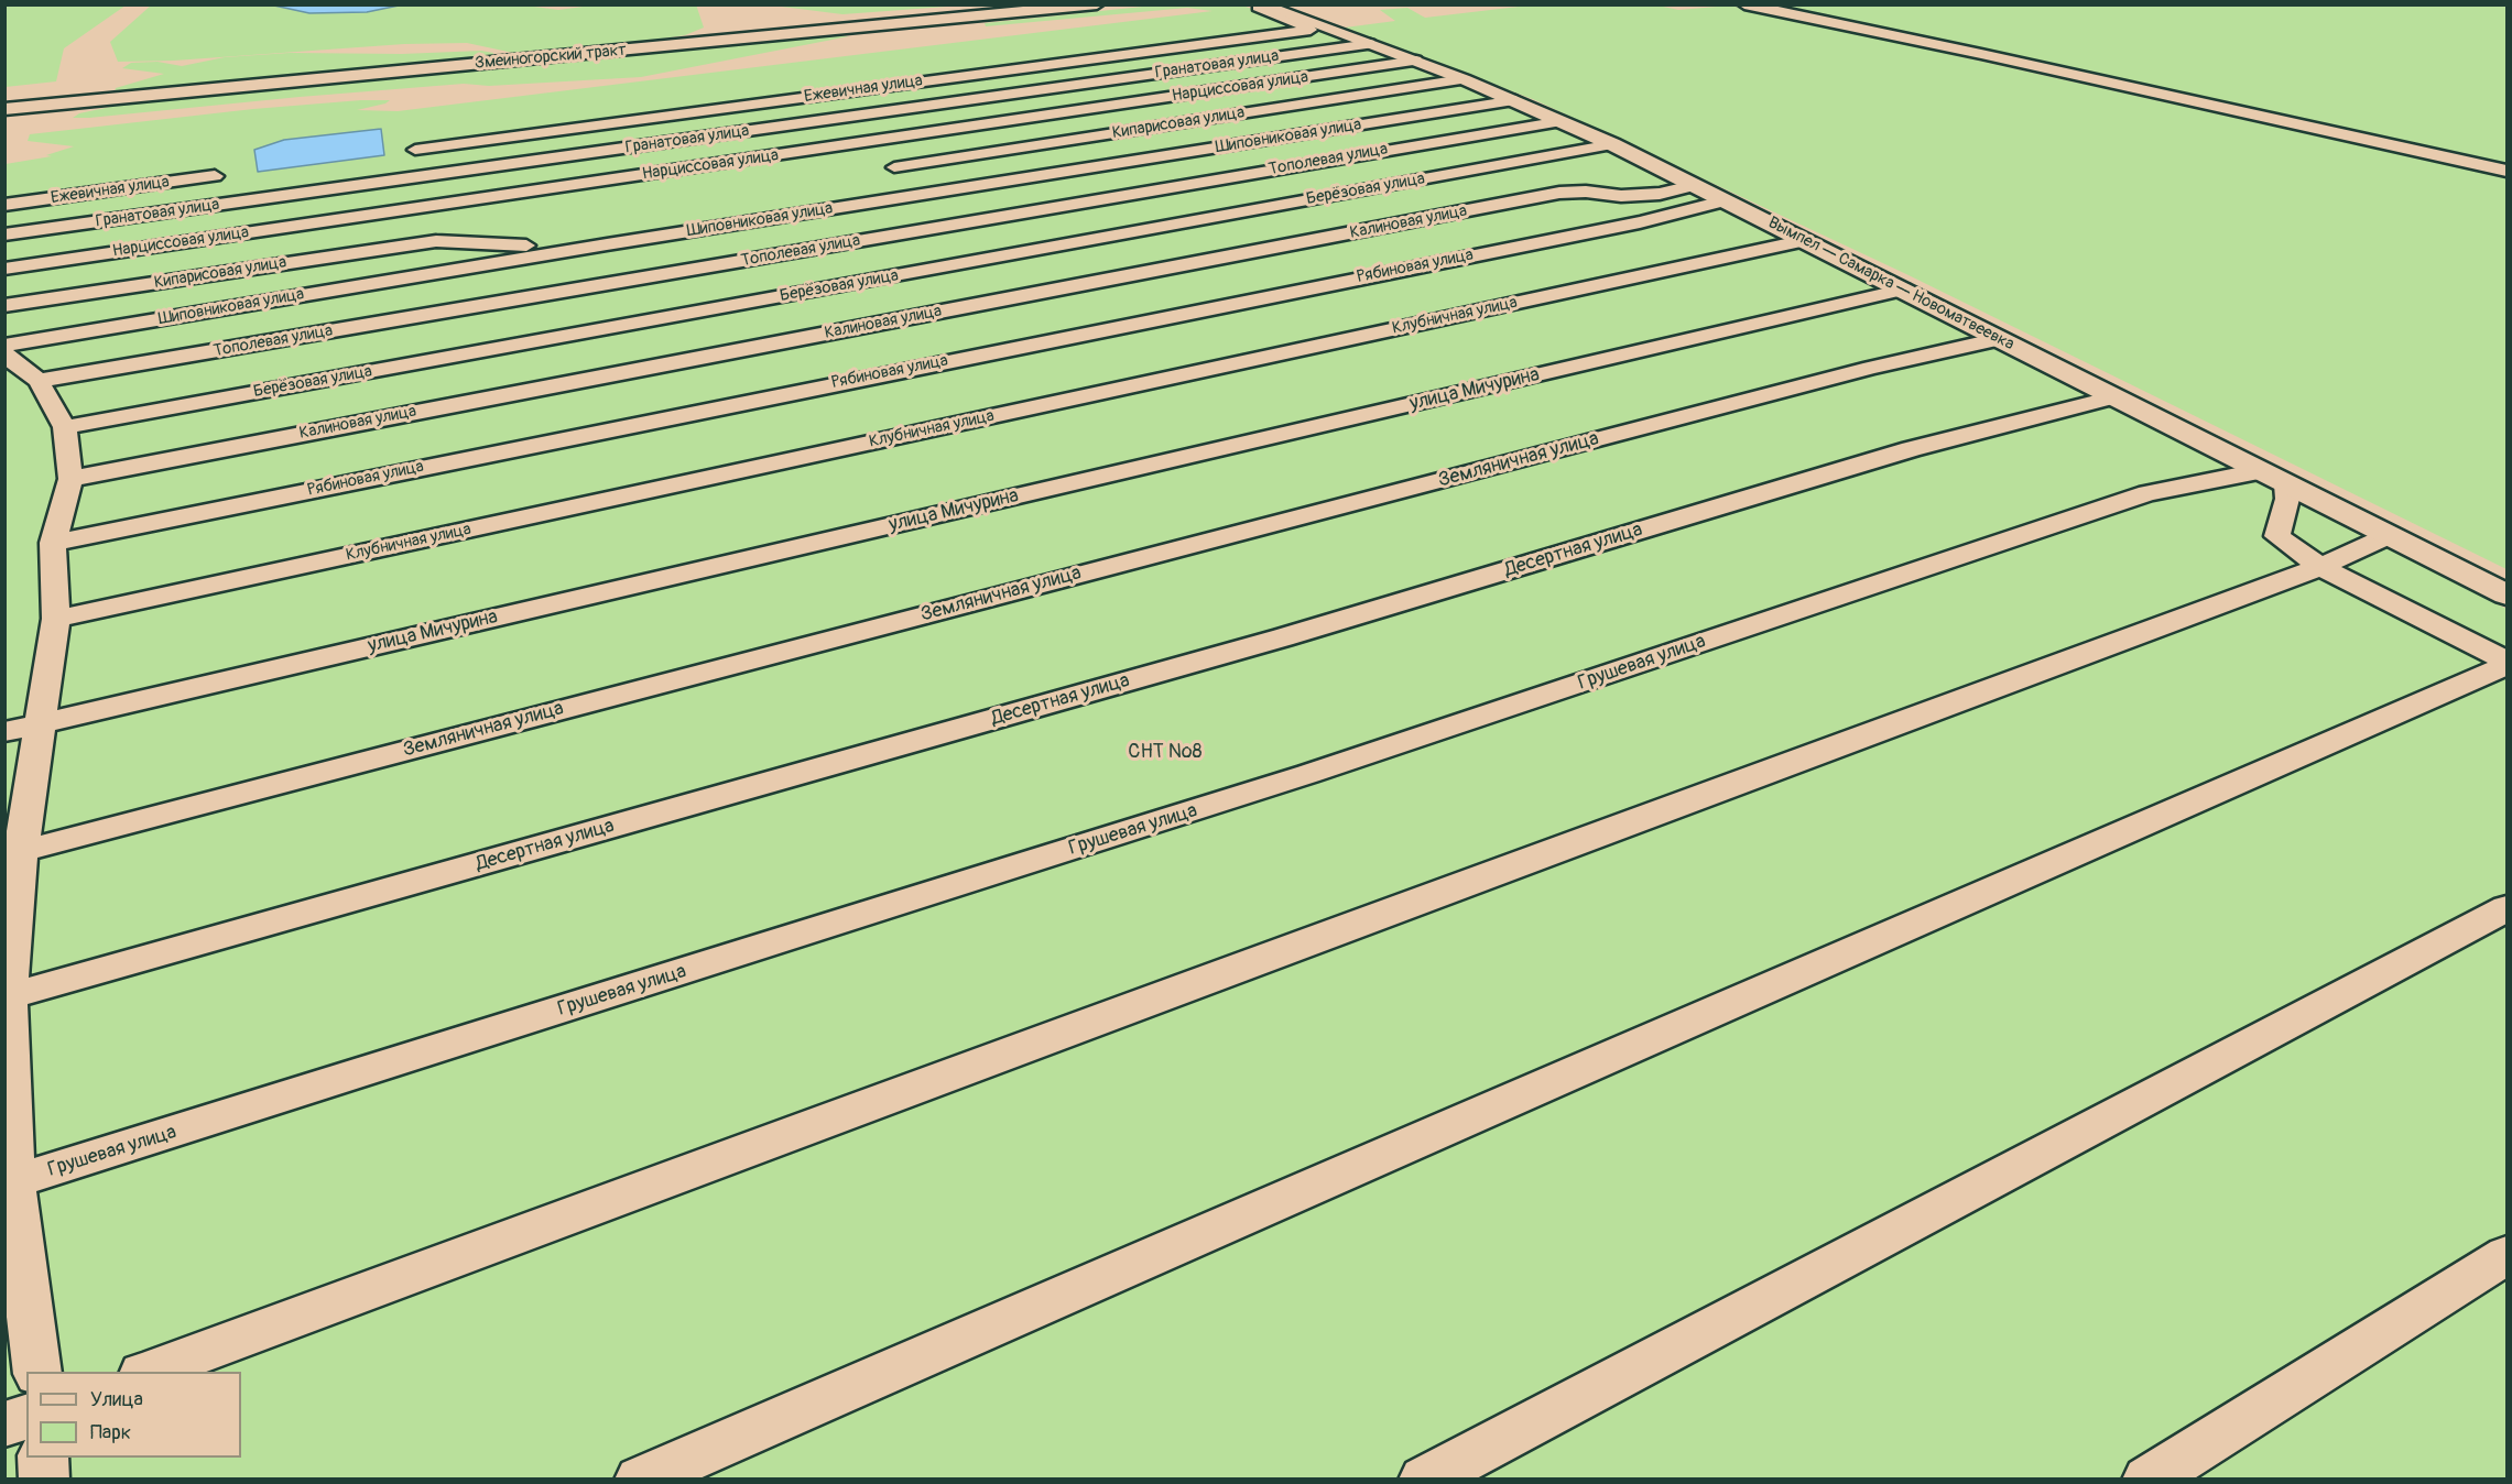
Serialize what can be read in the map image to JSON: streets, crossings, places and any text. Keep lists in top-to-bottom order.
{
  "streets": {
    "main road": ["Змеиногорский тракт", "Вымпел — Самарка — Новоматвеевка"],
    "street": [
      "Гранатовая улица",
      "Нарциссовая улица",
      "Ежевичная улица",
      "Кипарисовая улица",
      "Шиповниковая улица",
      "Тополевая улица",
      "Берёзовая улица",
      "Калиновая улица",
      "Рябиновая улица",
      "Клубничная улица",
      "улица Мичурина",
      "Земляничная улица",
      "Десертная улица",
      "Грушевая улица"
    ]
  },
  "crossings": [
    ["Гранатовая улица", "Вымпел — Самарка — Новоматвеевка"],
    ["Нарциссовая улица", "Вымпел — Самарка — Новоматвеевка"],
    ["Кипарисовая улица", "Шиповниковая улица"],
    ["Кипарисовая улица", "Вымпел — Самарка — Новоматвеевка"],
    ["Шиповниковая улица", "Вымпел — Самарка — Новоматвеевка"],
    ["Тополевая улица", "Вымпел — Самарка — Новоматвеевка"],
    ["Берёзовая улица", "Вымпел — Самарка — Новоматвеевка"],
    ["Калиновая улица", "Вымпел — Самарка — Новоматвеевка"],
    ["Рябиновая улица", "Вымпел — Самарка — Новоматвеевка"],
    ["Вымпел — Самарка — Новоматвеевка", "Клубничная улица"],
    ["Вымпел — Самарка — Новоматвеевка", "улица Мичурина"],
    ["Вымпел — Самарка — Новоматвеевка", "Земляничная улица"],
    ["Вымпел — Самарка — Новоматвеевка", "Десертная улица"],
    ["Вымпел — Самарка — Новоматвеевка", "Грушевая улица"]
  ],
  "parks": ["СНТ №8"],
  "legend": ["Улица", "Парк"]
}
